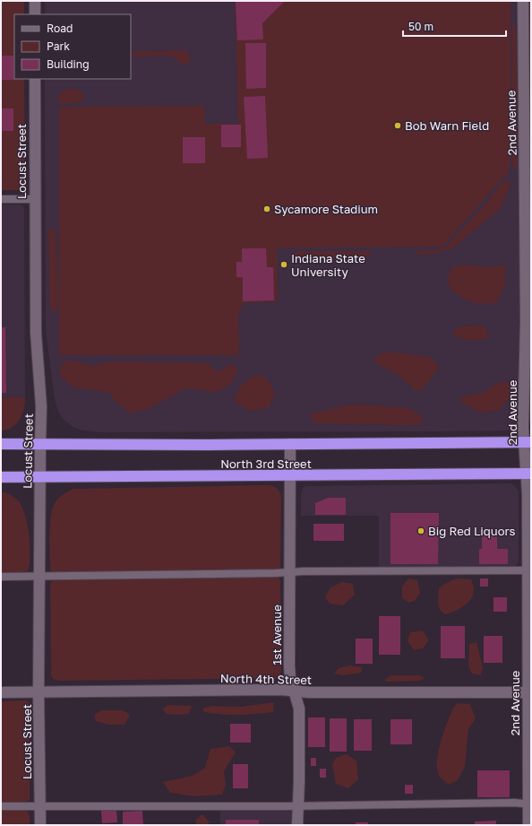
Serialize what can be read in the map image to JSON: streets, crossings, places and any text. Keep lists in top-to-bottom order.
{
  "streets": {
    "highway": ["North 3rd Street"],
    "street": [
      "2nd Avenue",
      "Locust Street",
      "1st Avenue",
      "North 4th Street"
    ]
  },
  "crossings": [
    ["2nd Avenue", "North 3rd Street"],
    ["2nd Avenue", "North 4th Street"],
    ["Locust Street", "North 3rd Street"],
    ["Locust Street", "North 4th Street"],
    ["North 3rd Street", "1st Avenue"],
    ["1st Avenue", "North 4th Street"]
  ],
  "places": [
    "Bob Warn Field",
    "Sycamore Stadium",
    "Indiana State University",
    "Big Red Liquors"
  ],
  "legend": ["Road", "Park", "Building"],
  "scale_bar": "50 m"
}
